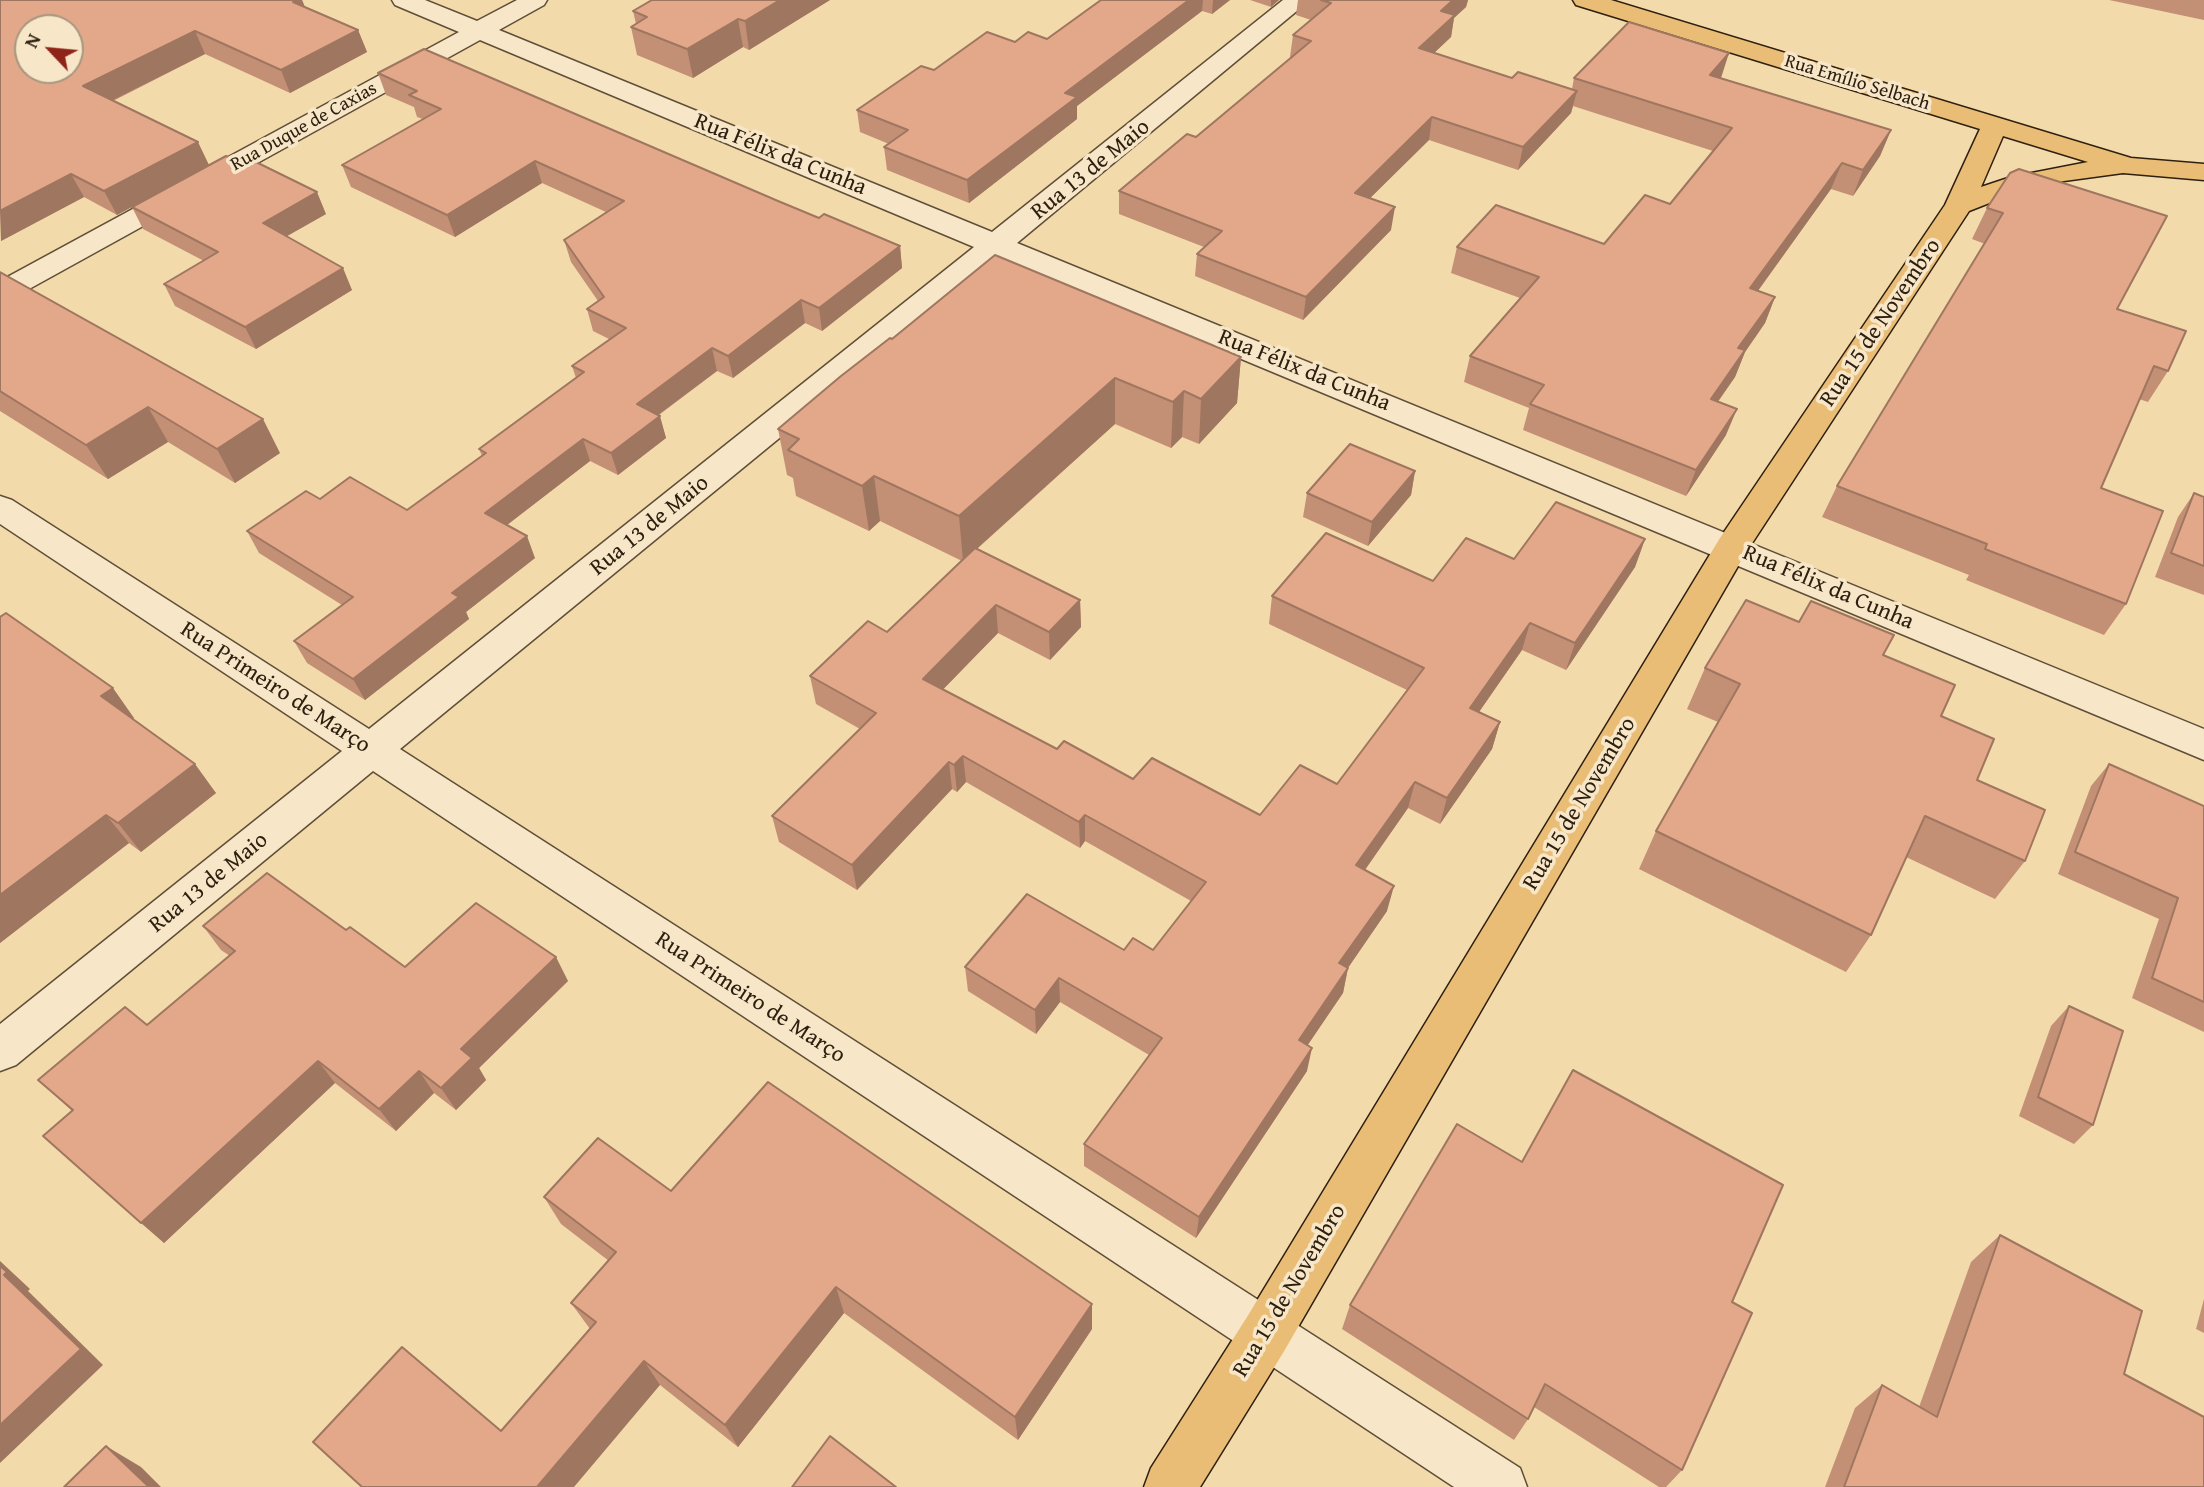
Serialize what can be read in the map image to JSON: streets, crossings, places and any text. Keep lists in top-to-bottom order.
{
  "streets": {
    "main road": ["Rua Emílio Selbach", "Rua 15 de Novembro"],
    "street": [
      "Rua Duque de Caxias",
      "Rua Félix da Cunha",
      "Rua 13 de Maio",
      "Rua Primeiro de Março"
    ]
  },
  "crossings": [
    ["Rua Emílio Selbach", "Rua 15 de Novembro"],
    ["Rua Duque de Caxias", "Rua Félix da Cunha"],
    ["Rua Félix da Cunha", "Rua 13 de Maio"],
    ["Rua Félix da Cunha", "Rua 15 de Novembro"],
    ["Rua 13 de Maio", "Rua Primeiro de Março"],
    ["Rua 15 de Novembro", "Rua Primeiro de Março"]
  ],
  "north": "top left"
}
